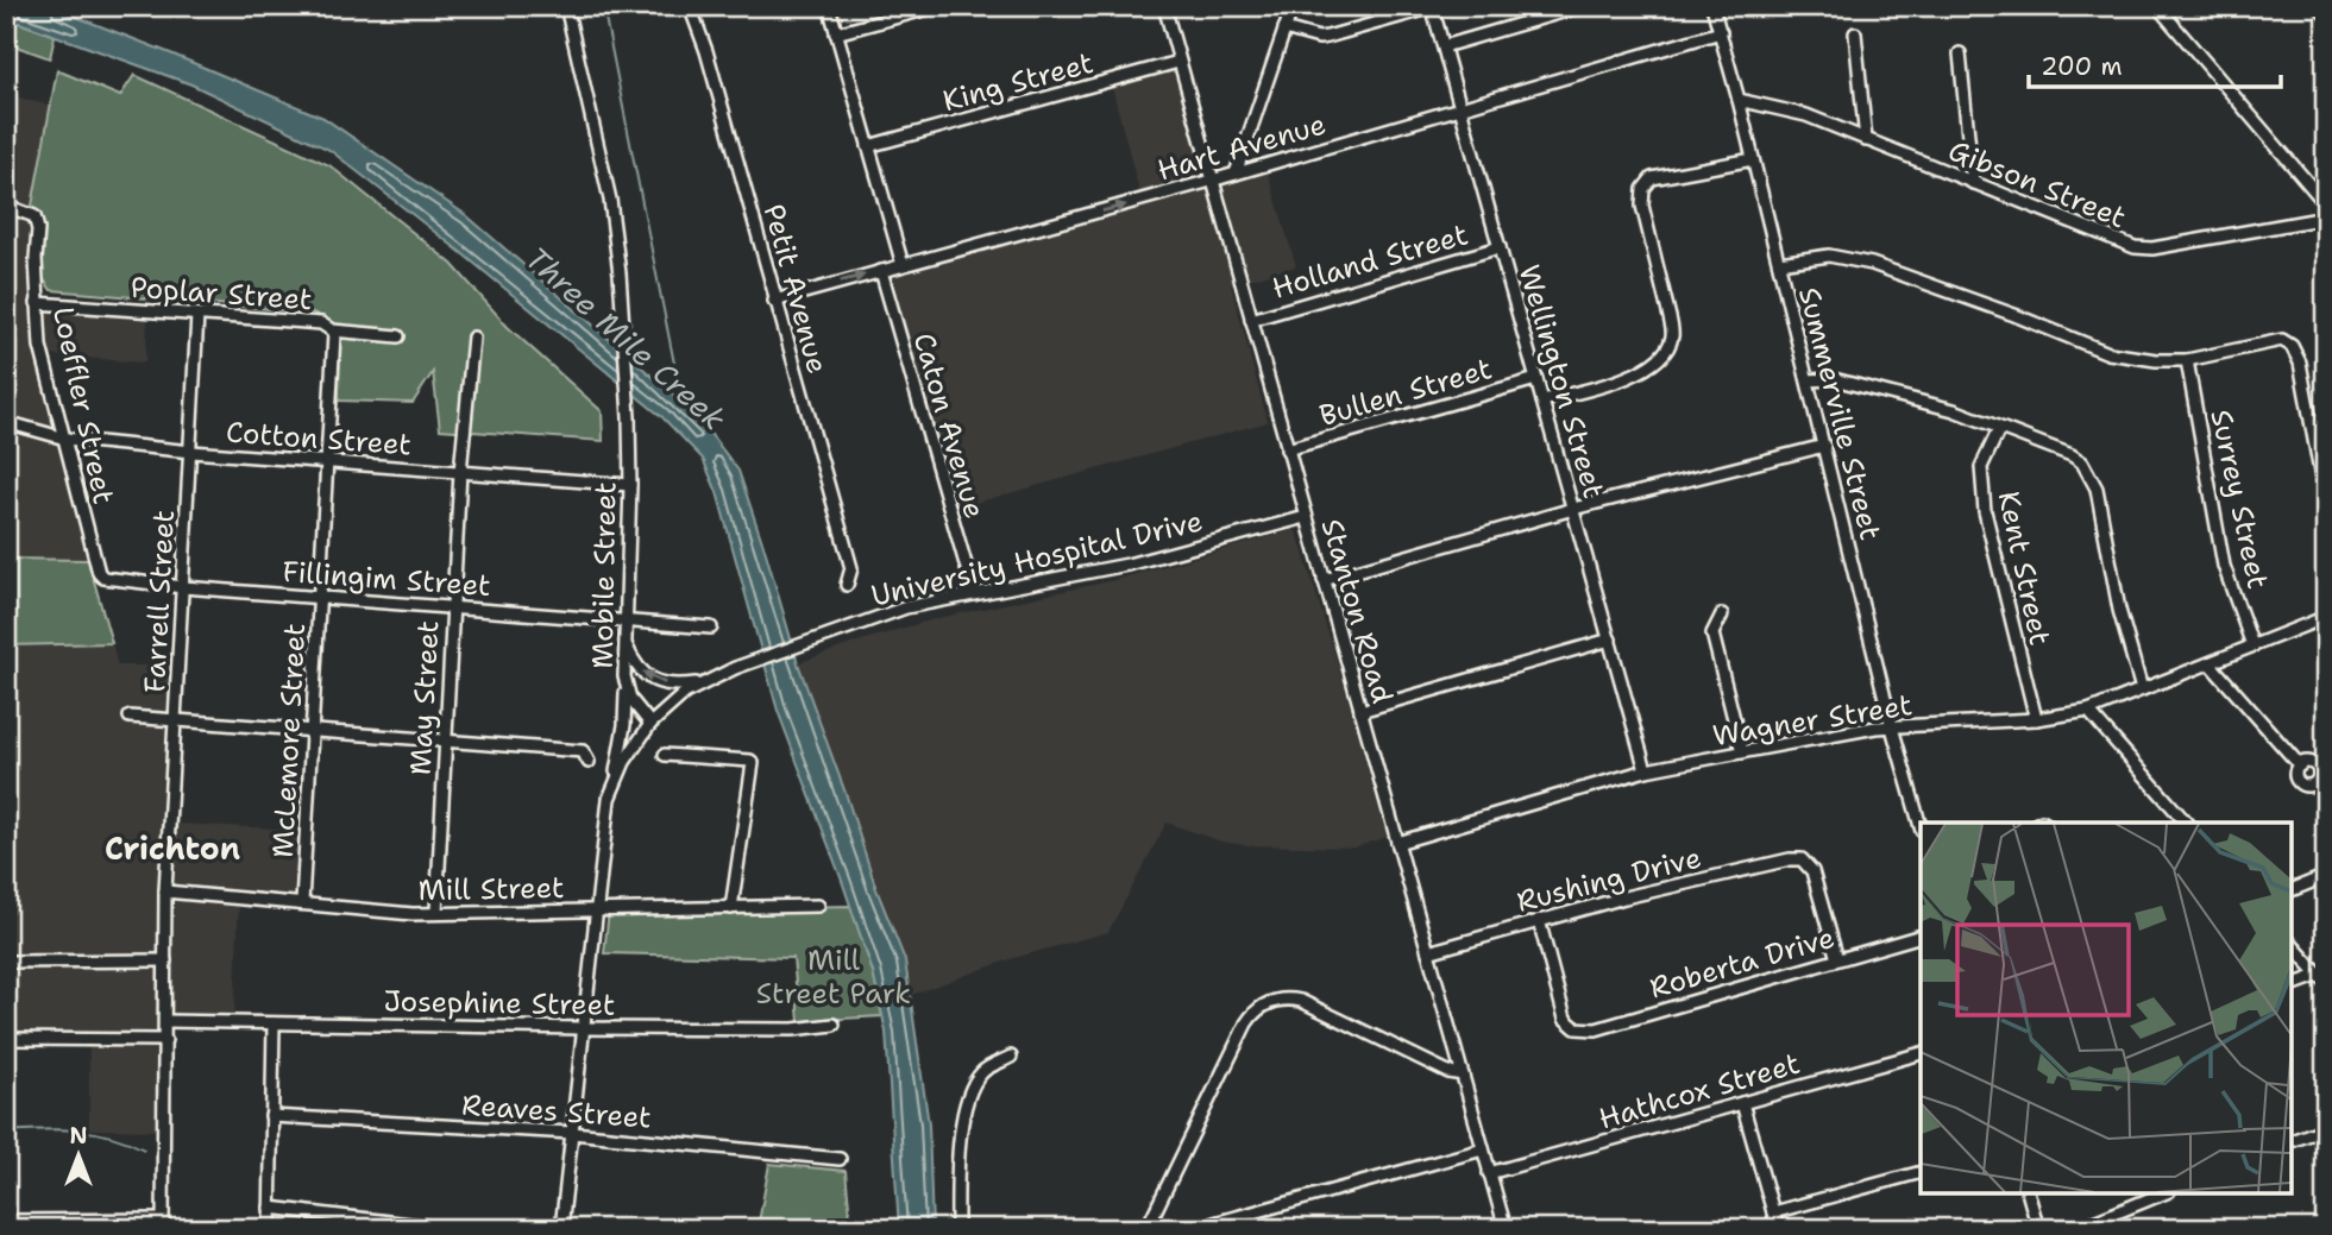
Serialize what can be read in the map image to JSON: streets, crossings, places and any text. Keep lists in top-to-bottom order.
{
  "streets": {
    "street": [
      "King Street",
      "Hart Avenue",
      "Gibson Street",
      "Holland Street",
      "Petit Avenue",
      "Poplar Street",
      "Wellington Street",
      "Bullen Street",
      "Loeffler Street",
      "Summerville Street",
      "Caton Avenue",
      "Cotton Street",
      "Surrey Street",
      "University Hospital Drive",
      "Kent Street",
      "Mobile Street",
      "Fillingim Street",
      "Farrell Street",
      "Stanton Road",
      "May Street",
      "Wagner Street",
      "McLemore Street",
      "Rushing Drive",
      "Mill Street",
      "Roberta Drive",
      "Josephine Street",
      "Hathcox Street",
      "Reaves Street"
    ]
  },
  "crossings": [
    ["King Street", "Stanton Road"],
    ["Hart Avenue", "Petit Avenue"],
    ["Hart Avenue", "Wellington Street"],
    ["Hart Avenue", "Summerville Street"],
    ["Hart Avenue", "Caton Avenue"],
    ["Hart Avenue", "Stanton Road"],
    ["Gibson Street", "Summerville Street"],
    ["Holland Street", "Wellington Street"],
    ["Holland Street", "Stanton Road"],
    ["Poplar Street", "Loeffler Street"],
    ["Poplar Street", "Farrell Street"],
    ["Poplar Street", "McLemore Street"],
    ["Wellington Street", "Bullen Street"],
    ["Wellington Street", "Wagner Street"],
    ["Bullen Street", "Stanton Road"],
    ["Loeffler Street", "Cotton Street"],
    ["Loeffler Street", "Fillingim Street"],
    ["Summerville Street", "Wagner Street"],
    ["Caton Avenue", "University Hospital Drive"],
    ["Cotton Street", "Mobile Street"],
    ["Cotton Street", "Farrell Street"],
    ["Cotton Street", "May Street"],
    ["Cotton Street", "McLemore Street"],
    ["Surrey Street", "Wagner Street"],
    ["University Hospital Drive", "Mobile Street"],
    ["University Hospital Drive", "Stanton Road"],
    ["Kent Street", "Wagner Street"],
    ["Mobile Street", "Fillingim Street"],
    ["Fillingim Street", "Farrell Street"],
    ["Fillingim Street", "May Street"],
    ["Fillingim Street", "McLemore Street"],
    ["Farrell Street", "Mill Street"],
    ["Farrell Street", "Josephine Street"],
    ["Stanton Road", "Wagner Street"],
    ["Stanton Road", "Rushing Drive"],
    ["Stanton Road", "Hathcox Street"],
    ["May Street", "Mill Street"],
    ["McLemore Street", "Mill Street"],
    ["Rushing Drive", "Roberta Drive"]
  ],
  "one_way": ["Hart Avenue"],
  "districts": ["Crichton"],
  "water": ["Three Mile Creek"],
  "parks": ["Mill Street Park"],
  "scale_bar": "200 m",
  "north": "top"
}
